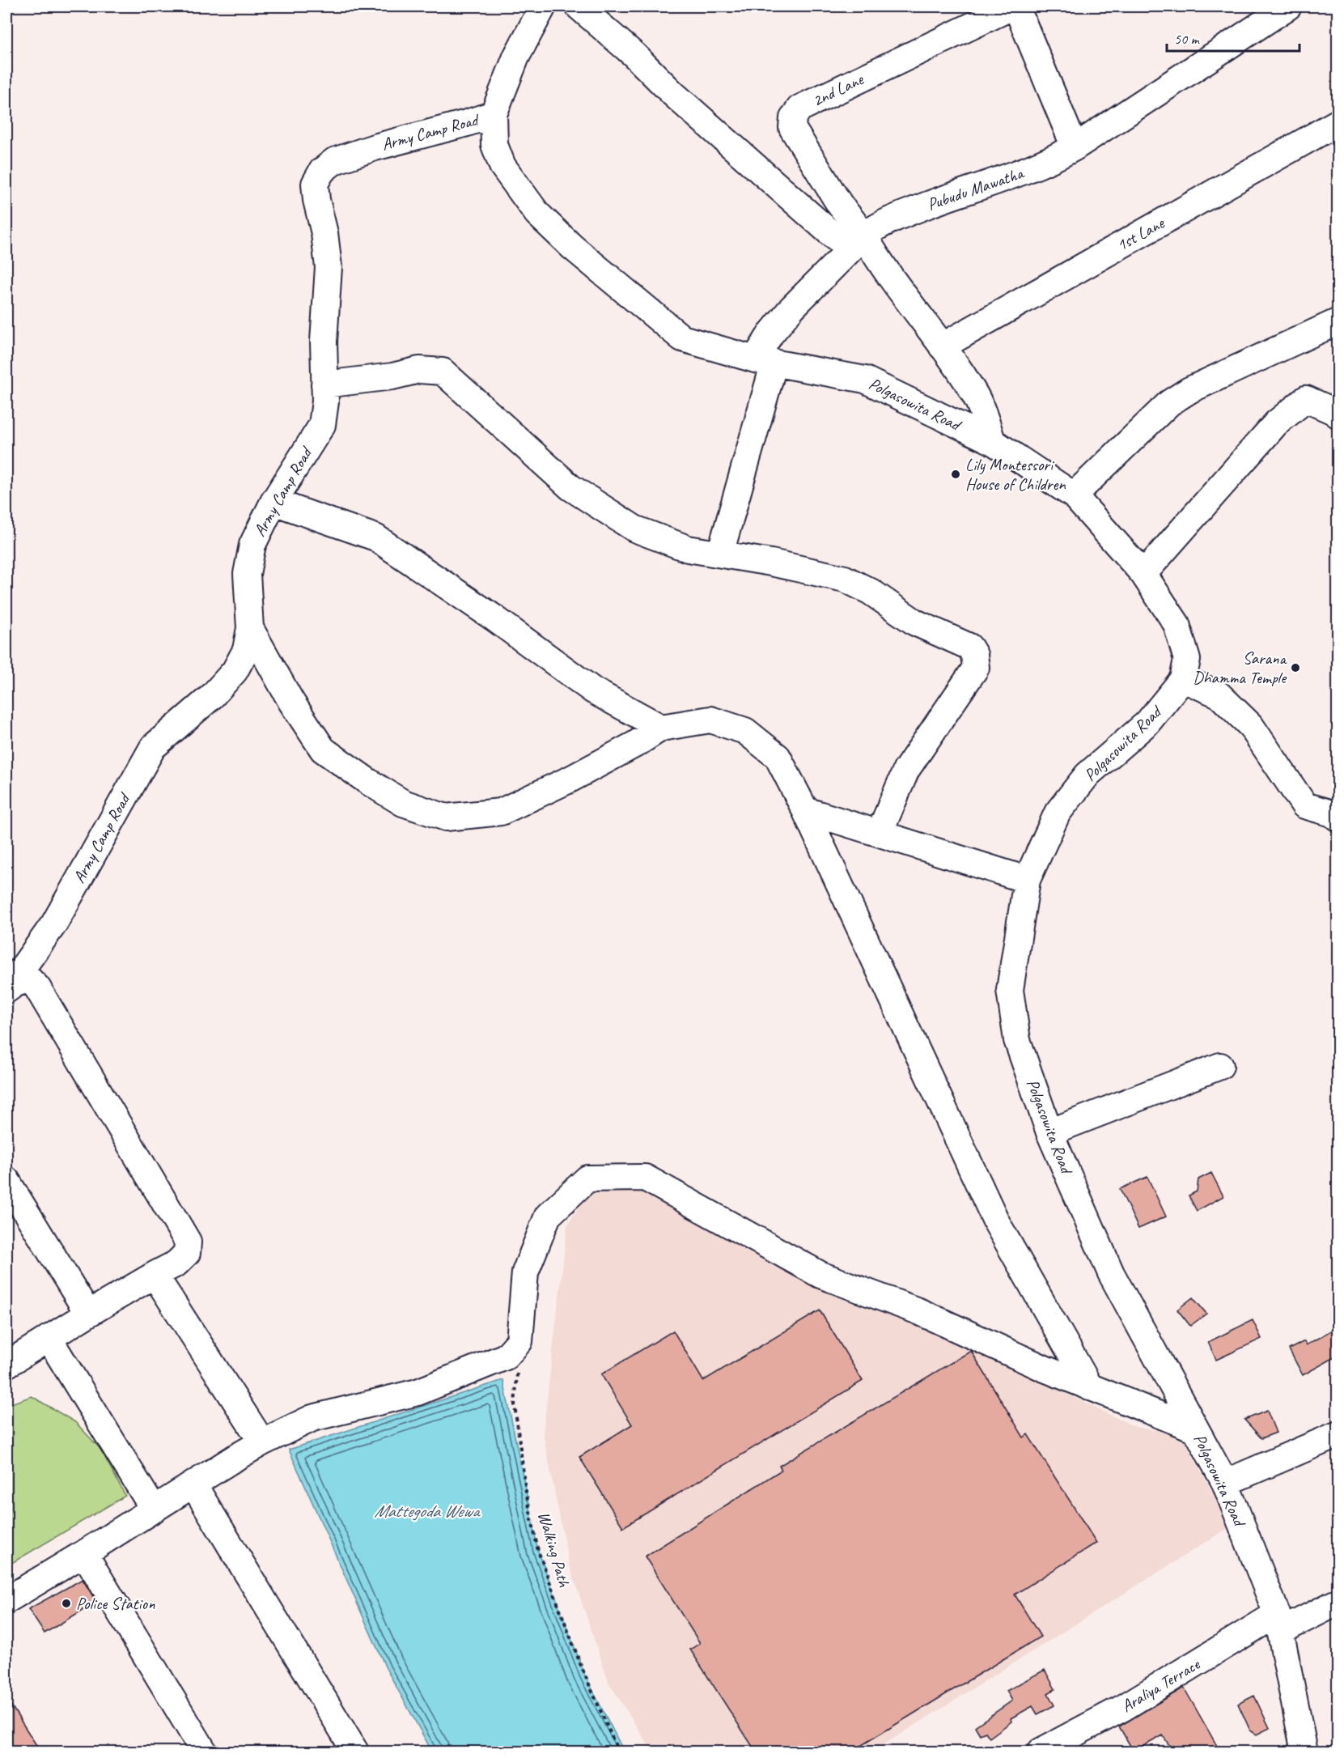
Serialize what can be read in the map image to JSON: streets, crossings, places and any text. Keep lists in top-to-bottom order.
{
  "streets": {
    "street": [
      "2nd Lane",
      "Army Camp Road",
      "Pubudu Mawatha",
      "1st Lane",
      "Polgasowita Road",
      "Araliya Terrace"
    ],
    "path": ["Walking Path"]
  },
  "crossings": [
    ["2nd Lane", "Pubudu Mawatha"],
    ["Army Camp Road", "Polgasowita Road"],
    ["Pubudu Mawatha", "Polgasowita Road"],
    ["Polgasowita Road", "Araliya Terrace"]
  ],
  "water": ["Mattegoda Wewa"],
  "places": ["Lily Montessori House of Children", "Sarana Dhamma Temple", "Police Station"],
  "scale_bar": "50 m"
}
